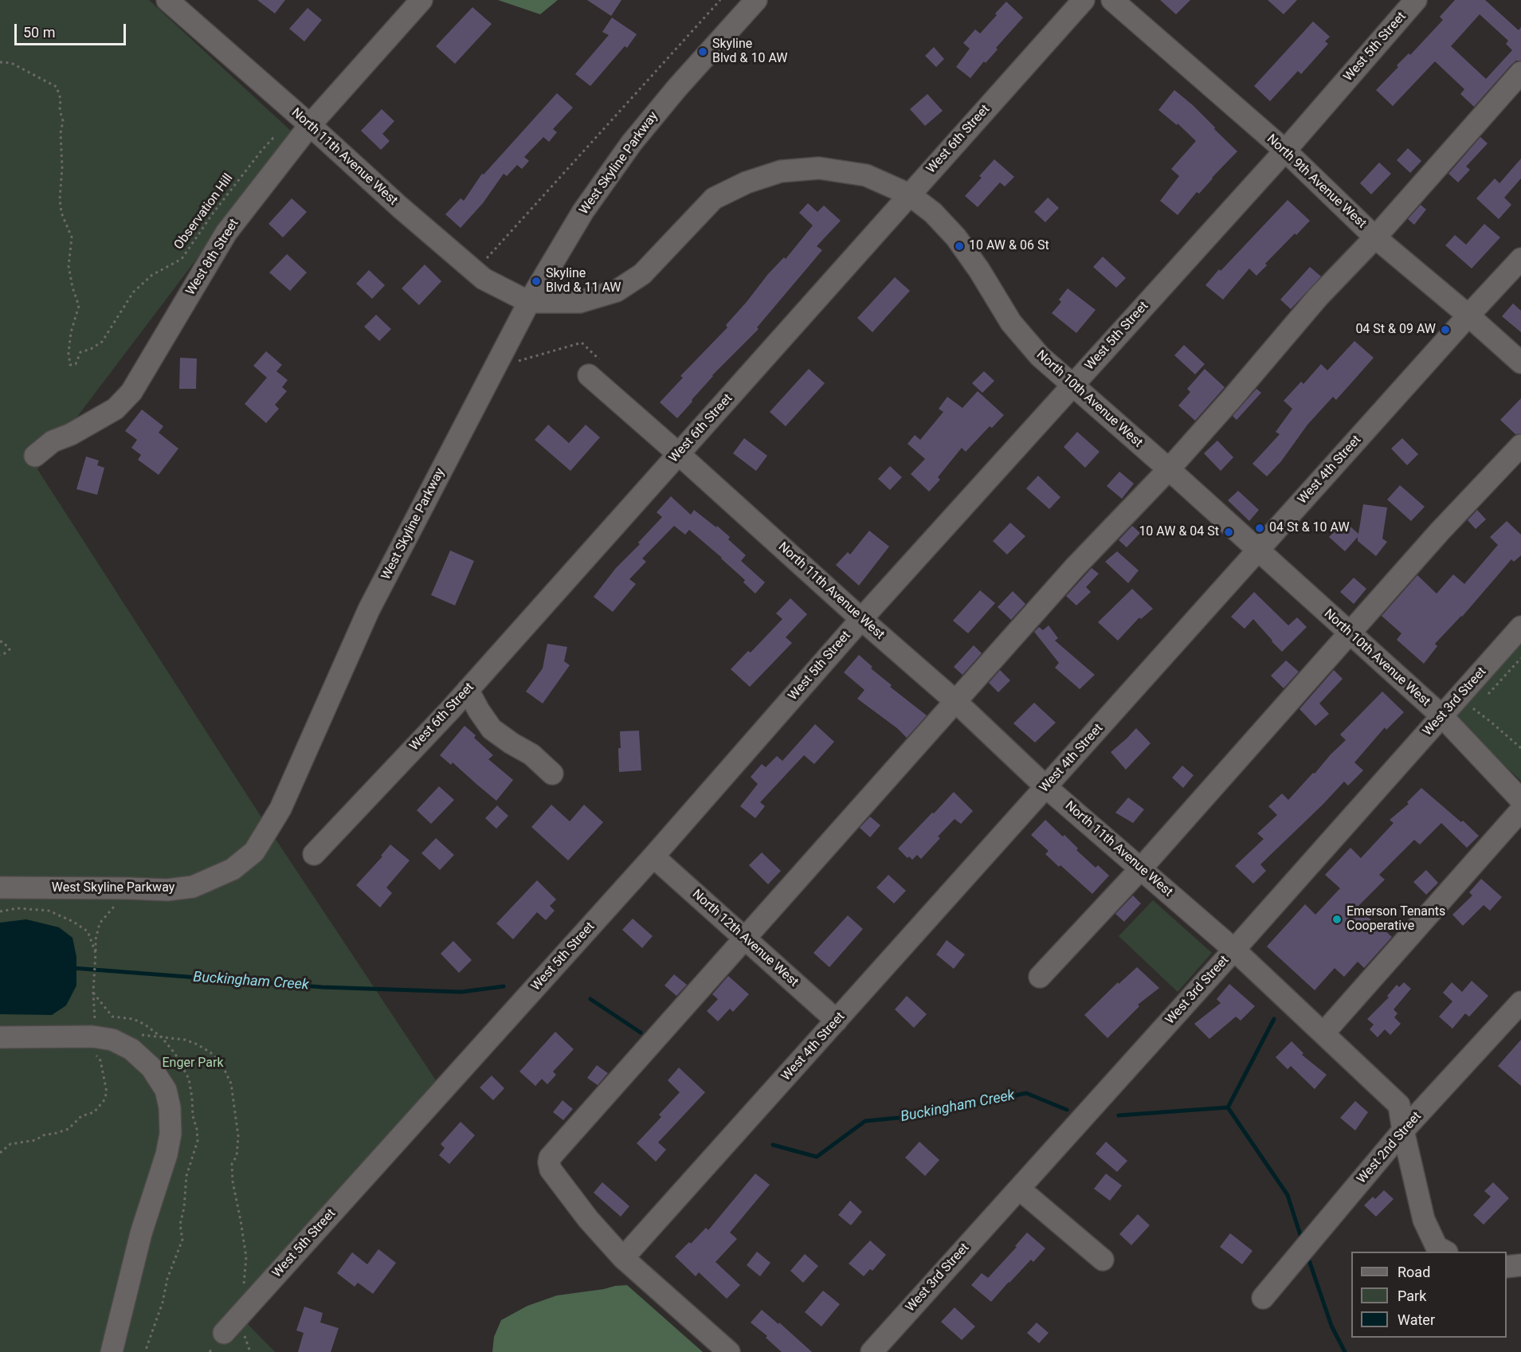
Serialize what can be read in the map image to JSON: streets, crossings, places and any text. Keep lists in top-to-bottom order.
{
  "streets": {
    "street": [
      "West 5th Street",
      "West 6th Street",
      "North 11th Avenue West",
      "West Skyline Parkway",
      "North 9th Avenue West",
      "West 8th Street",
      "North 10th Avenue West",
      "West 4th Street",
      "West 3rd Street",
      "North 12th Avenue West",
      "West 2nd Street"
    ],
    "path": ["Observation Hill"]
  },
  "crossings": [
    ["West 5th Street", "North 11th Avenue West"],
    ["West 5th Street", "North 9th Avenue West"],
    ["West 5th Street", "North 10th Avenue West"],
    ["West 5th Street", "North 12th Avenue West"],
    ["West 6th Street", "North 11th Avenue West"],
    ["West 6th Street", "North 10th Avenue West"],
    ["North 11th Avenue West", "West Skyline Parkway"],
    ["North 11th Avenue West", "Observation Hill"],
    ["North 11th Avenue West", "West 8th Street"],
    ["North 11th Avenue West", "North 10th Avenue West"],
    ["North 11th Avenue West", "West 4th Street"],
    ["North 11th Avenue West", "West 3rd Street"],
    ["North 11th Avenue West", "West 2nd Street"],
    ["West Skyline Parkway", "North 10th Avenue West"],
    ["North 9th Avenue West", "West 4th Street"],
    ["Observation Hill", "West 8th Street"],
    ["North 10th Avenue West", "West 4th Street"],
    ["North 10th Avenue West", "West 3rd Street"],
    ["West 4th Street", "North 12th Avenue West"]
  ],
  "water": ["Buckingham Creek"],
  "parks": ["Enger Park"],
  "places": [
    "Skyline Blvd & 10 AW",
    "10 AW & 06 St",
    "Skyline Blvd & 11 AW",
    "04 St & 09 AW",
    "04 St & 10 AW",
    "10 AW & 04 St",
    "Emerson Tenants Cooperative"
  ],
  "legend": ["Road", "Park", "Water"],
  "scale_bar": "50 m"
}
